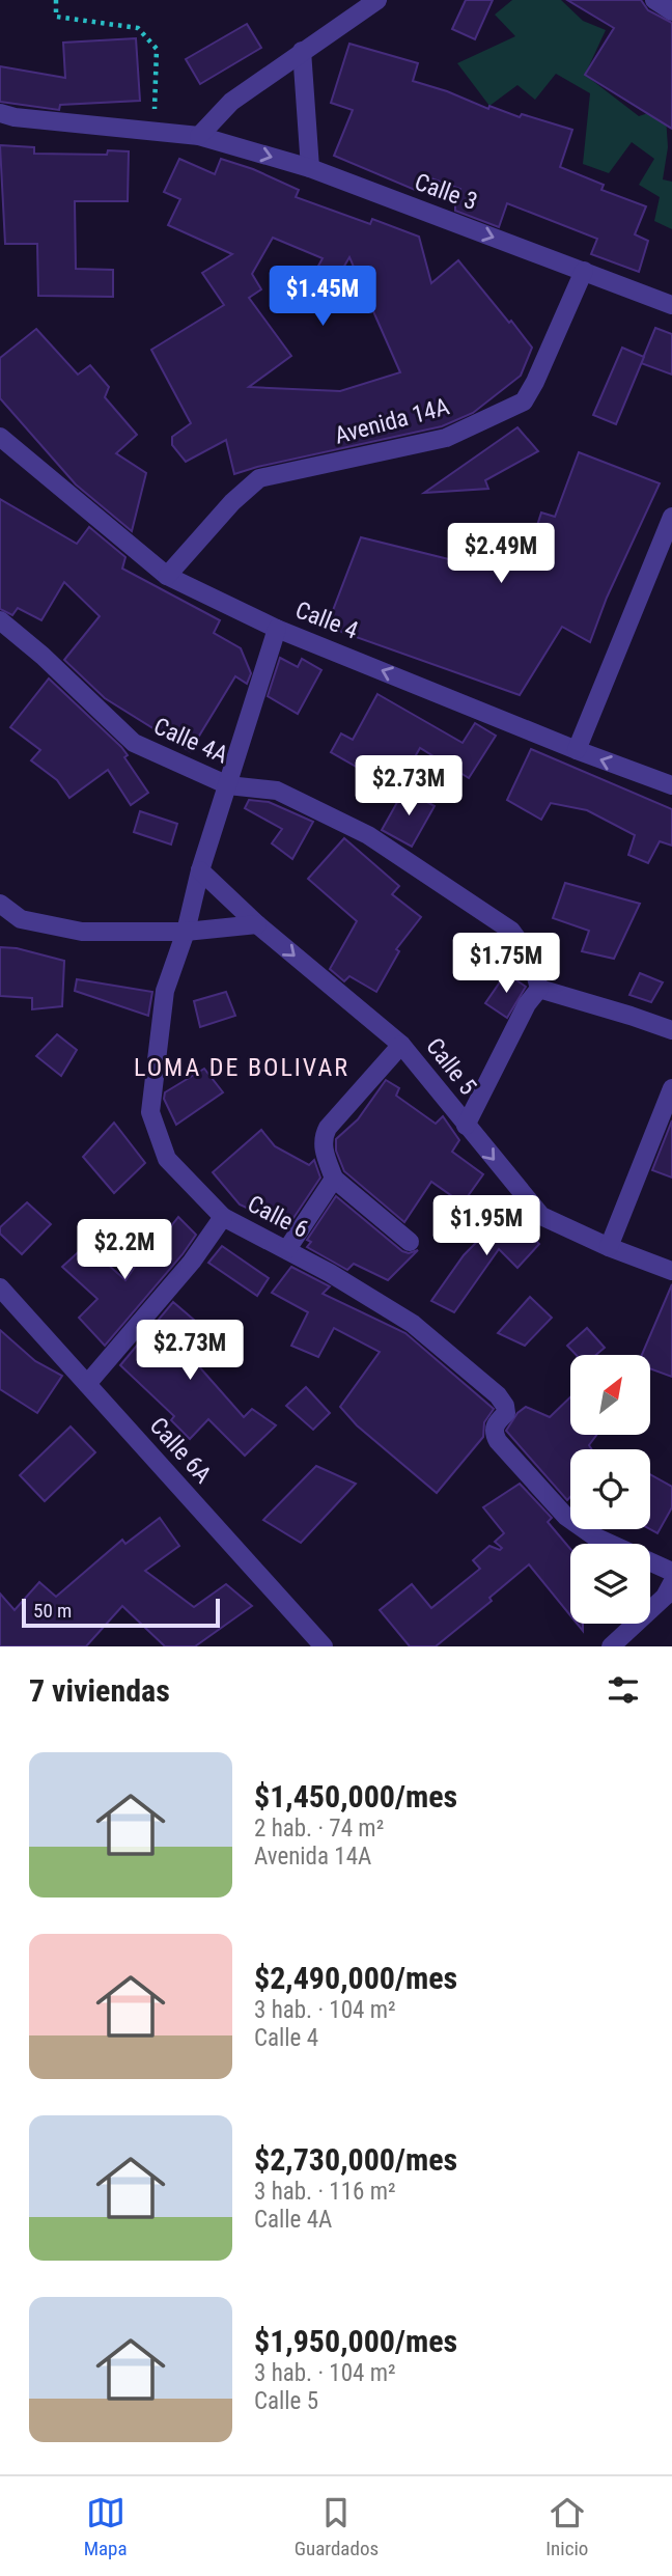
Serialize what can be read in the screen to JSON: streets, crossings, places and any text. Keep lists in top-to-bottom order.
{
  "streets": {
    "street": [
      "Calle 3",
      "Avenida 14A",
      "Calle 4",
      "Calle 4A",
      "Calle 5",
      "Calle 6",
      "Calle 6A"
    ]
  },
  "crossings": [
    ["Calle 3", "Avenida 14A"],
    ["Avenida 14A", "Calle 4"],
    ["Calle 4", "Calle 6"],
    ["Calle 4A", "Calle 6"],
    ["Calle 5", "Calle 6"]
  ],
  "one_way": ["Calle 3", "Calle 4", "Calle 5"],
  "districts": ["LOMA DE BOLIVAR"],
  "scale_bar": "50 m",
  "north": "top right",
  "page": {
    "price": [
      "$1.45M",
      "$2.49M",
      "$2.73M",
      "$1.75M",
      "$1.95M",
      "$2.2M",
      "$2.73M"
    ],
    "scale": "50 m",
    "heading": "7 viviendas",
    "list": [
      {
        "name": "$1,450,000/mes",
        "note": "2 hab. · 74 m² · Avenida 14A"
      },
      {
        "name": "$2,490,000/mes",
        "note": "3 hab. · 104 m² · Calle 4"
      },
      {
        "name": "$2,730,000/mes",
        "note": "3 hab. · 116 m² · Calle 4A"
      },
      {
        "name": "$1,950,000/mes",
        "note": "3 hab. · 104 m² · Calle 5"
      }
    ],
    "tabs": ["Mapa", "Guardados", "Inicio"]
  }
}
